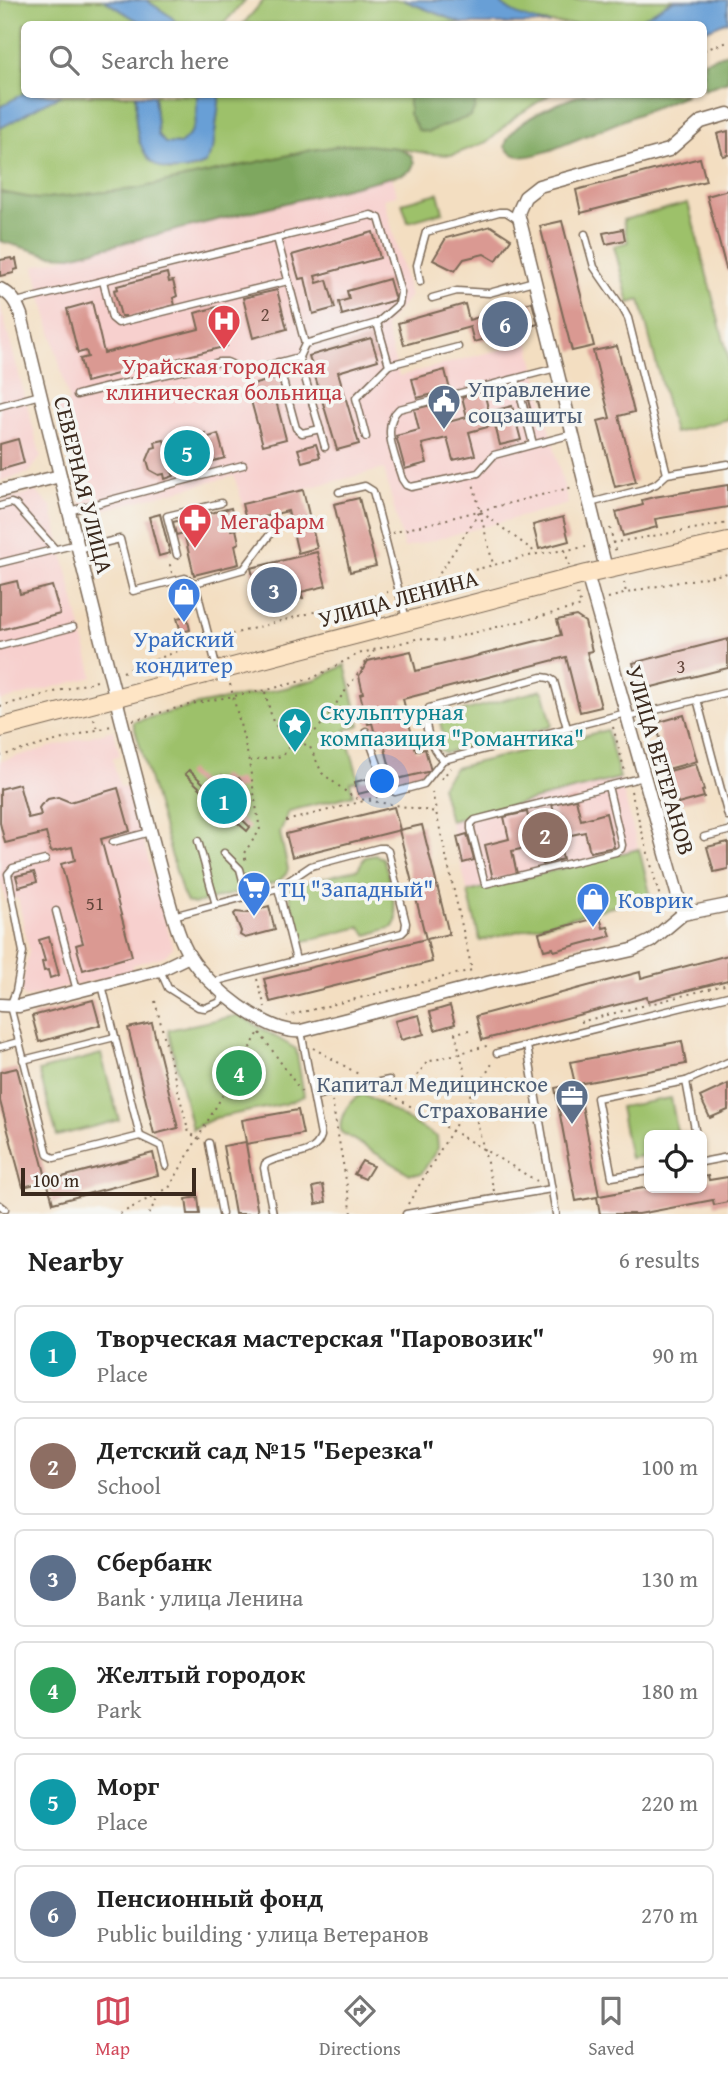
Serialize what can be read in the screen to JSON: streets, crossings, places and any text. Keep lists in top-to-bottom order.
{
  "streets": {
    "main road": ["УЛИЦА ЛЕНИНА"],
    "street": ["СЕВЕРНАЯ УЛИЦА", "УЛИЦА ВЕТЕРАНОВ"]
  },
  "crossings": [
    ["СЕВЕРНАЯ УЛИЦА", "УЛИЦА ЛЕНИНА"],
    ["УЛИЦА ЛЕНИНА", "УЛИЦА ВЕТЕРАНОВ"]
  ],
  "places": {
    "hospital": ["Урайская городская клиническая больница"],
    "public building": ["Управление соцзащиты"],
    "pharmacy": ["Мегафарм"],
    "shop": ["Урайский кондитер", "Коврик"],
    "place": ["Скульптурная компазиция \"Романтика\""],
    "supermarket": ["ТЦ \"Западный\""],
    "office": ["Капитал Медицинское Страхование"]
  },
  "house_numbers": ["2", "3", "51"],
  "scale_bar": "100 m",
  "page": {
    "search": "Search here",
    "pins": [
      "6",
      "5",
      "3",
      "1",
      "2",
      "4"
    ],
    "scale": "100 m",
    "heading": ["Nearby", "6 results"],
    "list": [
      {
        "mark": "1",
        "name": "Творческая мастерская \"Паровозик\"",
        "note": "Place",
        "value": "90 m"
      },
      {
        "mark": "2",
        "name": "Детский сад №15 \"Березка\"",
        "note": "School",
        "value": "100 m"
      },
      {
        "mark": "3",
        "name": "Сбербанк",
        "note": "Bank · улица Ленина",
        "value": "130 m"
      },
      {
        "mark": "4",
        "name": "Желтый городок",
        "note": "Park",
        "value": "180 m"
      },
      {
        "mark": "5",
        "name": "Морг",
        "note": "Place",
        "value": "220 m"
      },
      {
        "mark": "6",
        "name": "Пенсионный фонд",
        "note": "Public building · улица Ветеранов",
        "value": "270 m"
      }
    ],
    "nav": ["Map", "Directions", "Saved"]
  }
}
